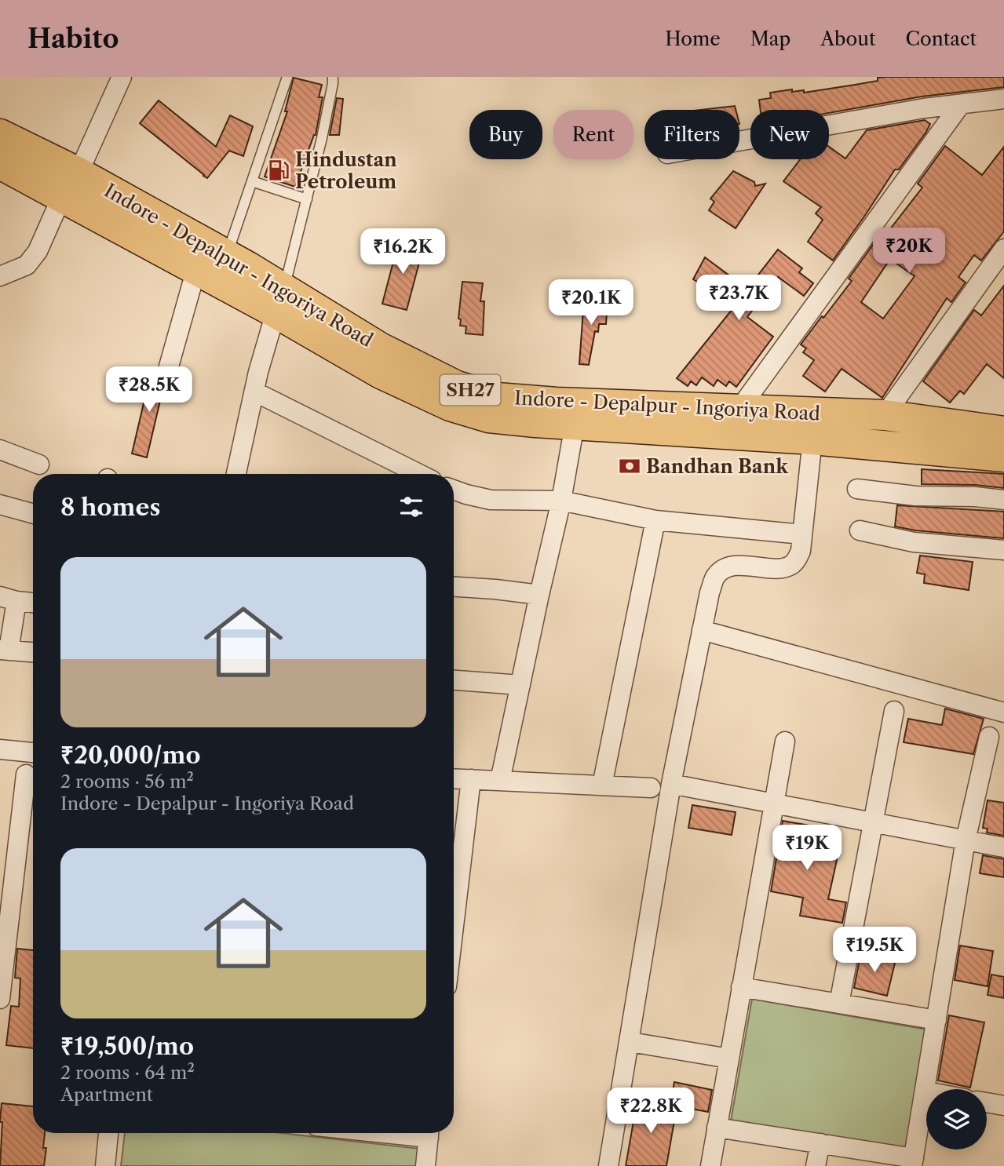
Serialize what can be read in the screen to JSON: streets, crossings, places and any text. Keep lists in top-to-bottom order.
{
  "streets": {
    "main road": ["Indore - Depalpur - Ingoriya Road", "SH27"]
  },
  "places": {
    "fuel station": ["Hindustan Petroleum"],
    "bank": ["Bandhan Bank"]
  },
  "page": {
    "header": "Habito",
    "nav": [
      "Home",
      "Map",
      "About",
      "Contact"
    ],
    "chip": [
      "Buy",
      "Rent",
      "Filters",
      "New"
    ],
    "price": [
      "₹20K",
      "₹16.2K",
      "₹23.7K",
      "₹20.1K",
      "₹28.5K",
      "₹19K",
      "₹19.5K",
      "₹22.8K"
    ],
    "heading": "8 homes",
    "list": [
      {
        "name": "₹20,000/mo",
        "note": "2 rooms · 56 m² · Indore - Depalpur - Ingoriya Road"
      },
      {
        "name": "₹19,500/mo",
        "note": "2 rooms · 64 m² · Apartment"
      }
    ]
  }
}
